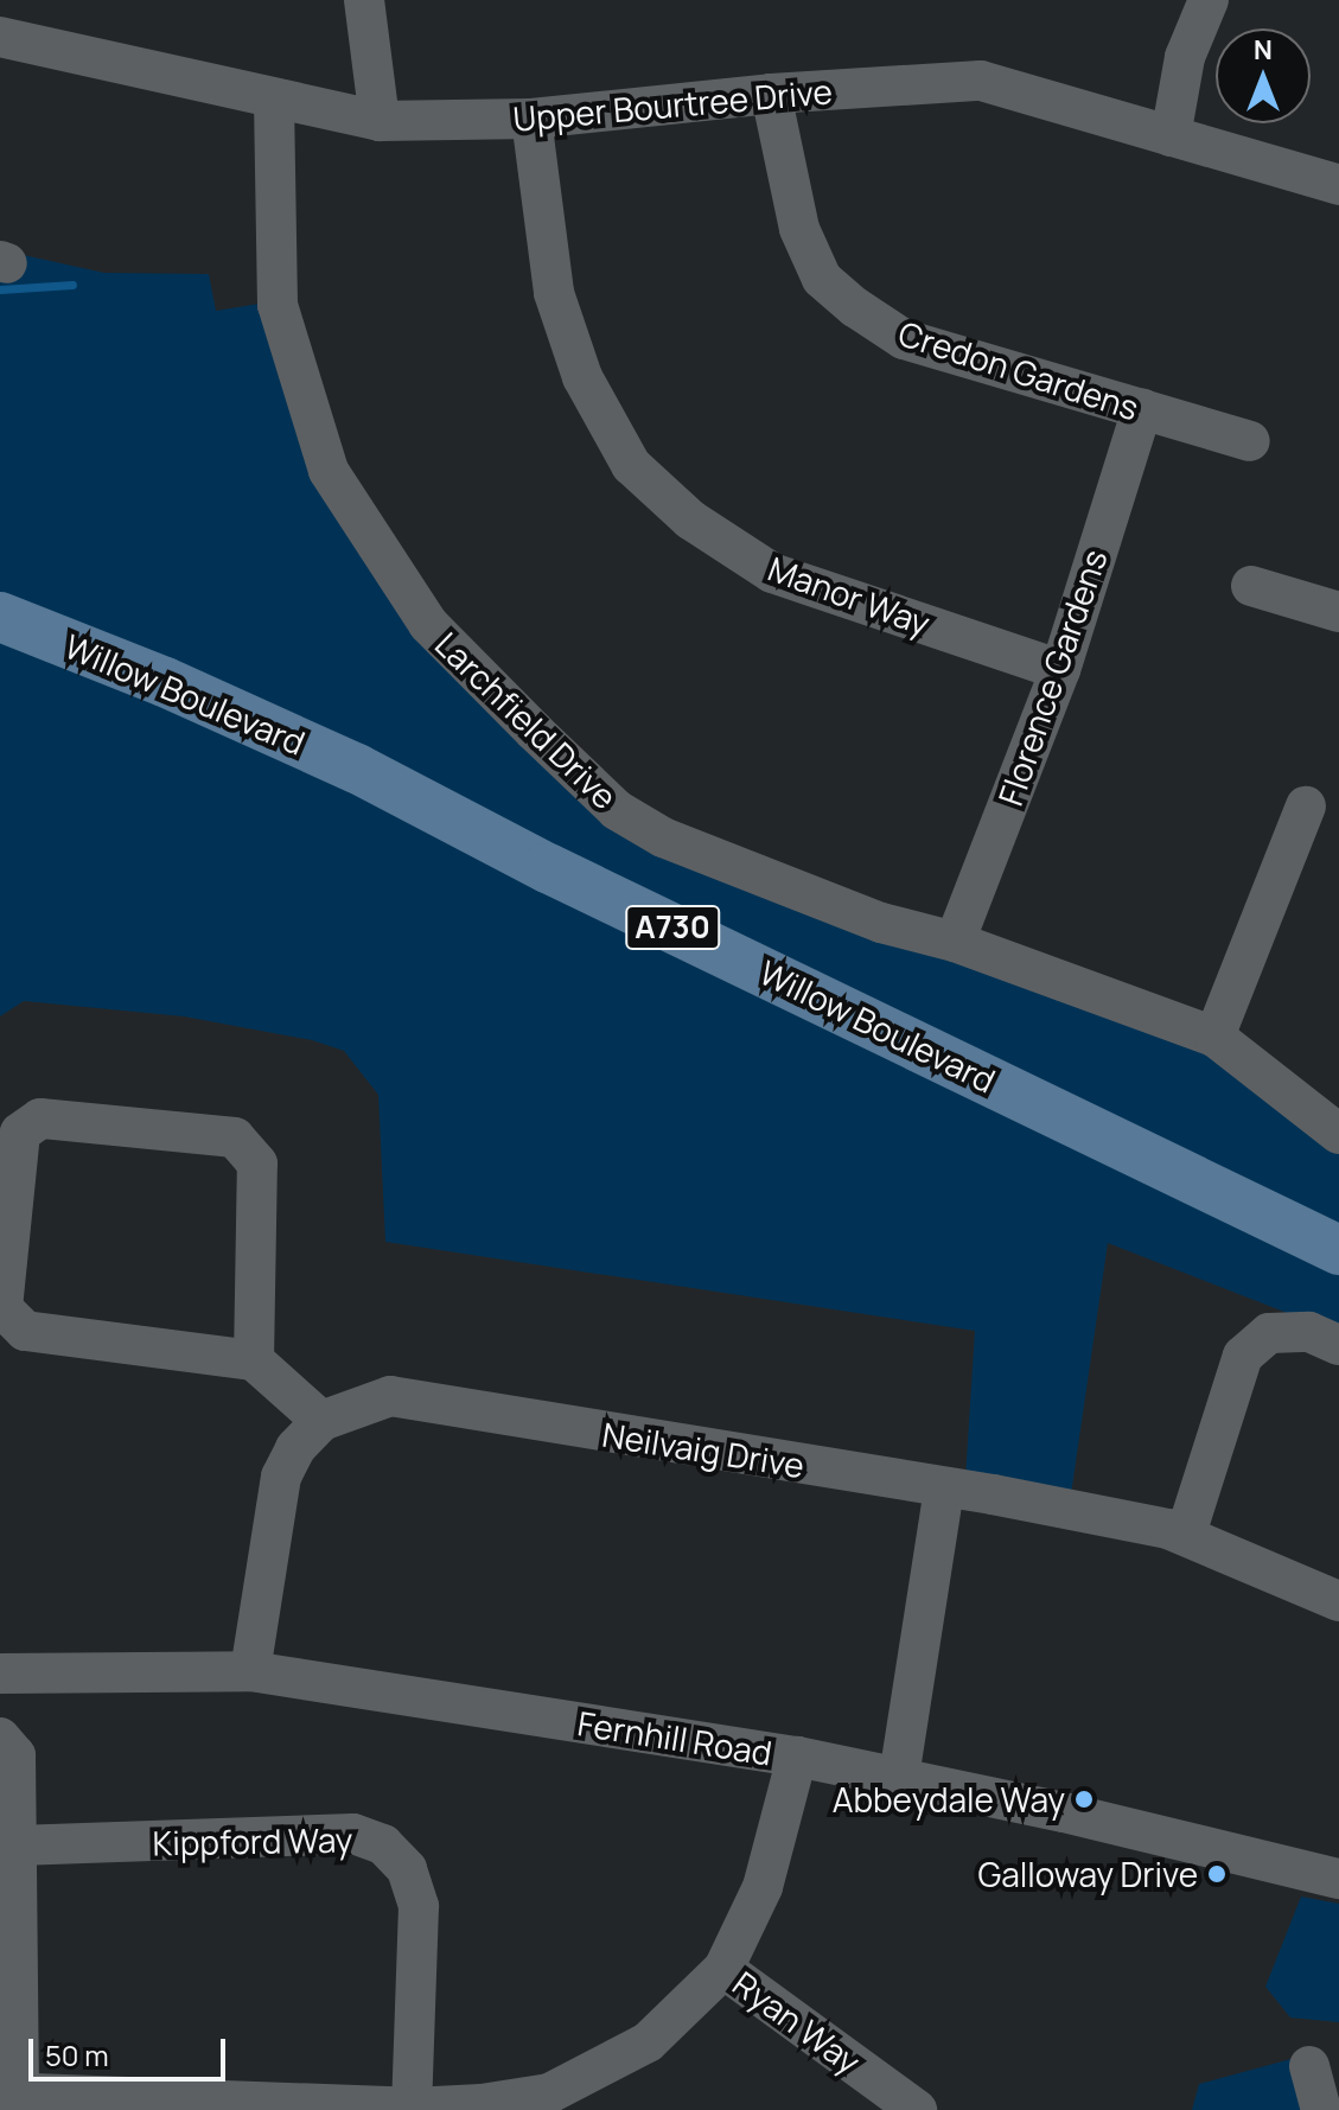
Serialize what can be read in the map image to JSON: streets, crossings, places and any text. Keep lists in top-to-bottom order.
{
  "streets": {
    "main road": ["Willow Boulevard", "A730"],
    "street": [
      "Upper Bourtree Drive",
      "Credon Gardens",
      "Manor Way",
      "Florence Gardens",
      "Larchfield Drive",
      "Neilvaig Drive",
      "Fernhill Road",
      "Kippford Way",
      "Ryan Way"
    ]
  },
  "crossings": [
    ["Upper Bourtree Drive", "Credon Gardens"],
    ["Upper Bourtree Drive", "Manor Way"],
    ["Upper Bourtree Drive", "Larchfield Drive"],
    ["Credon Gardens", "Florence Gardens"],
    ["Manor Way", "Florence Gardens"],
    ["Florence Gardens", "Larchfield Drive"],
    ["Neilvaig Drive", "Fernhill Road"]
  ],
  "places": ["Abbeydale Way", "Galloway Drive"],
  "scale_bar": "50 m",
  "north": "top"
}
